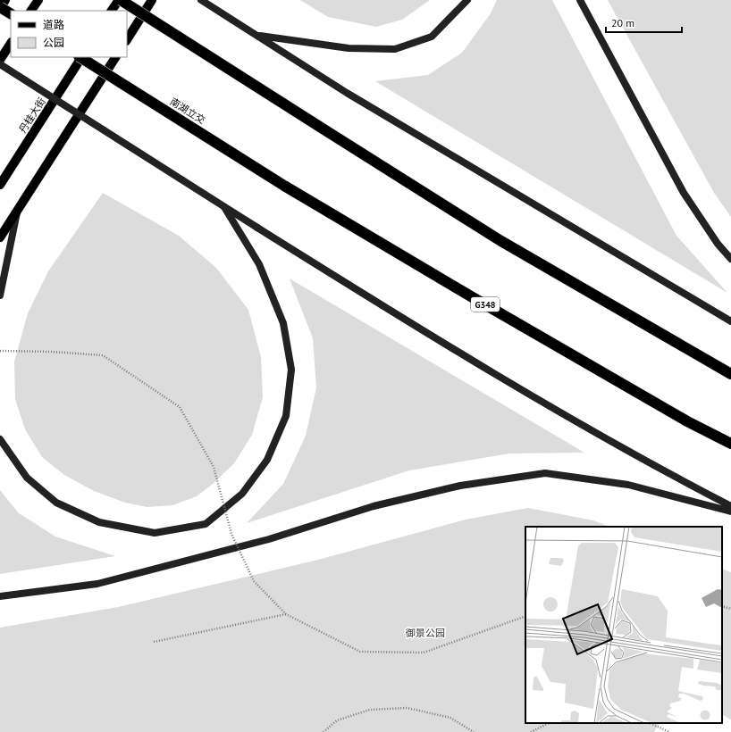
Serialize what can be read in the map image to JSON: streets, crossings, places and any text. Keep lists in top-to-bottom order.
{
  "streets": {
    "highway": ["南湖立交", "G348"],
    "main road": ["丹桂大街"]
  },
  "parks": ["御景公园"],
  "legend": ["道路", "公园"],
  "scale_bar": "20 m"
}
